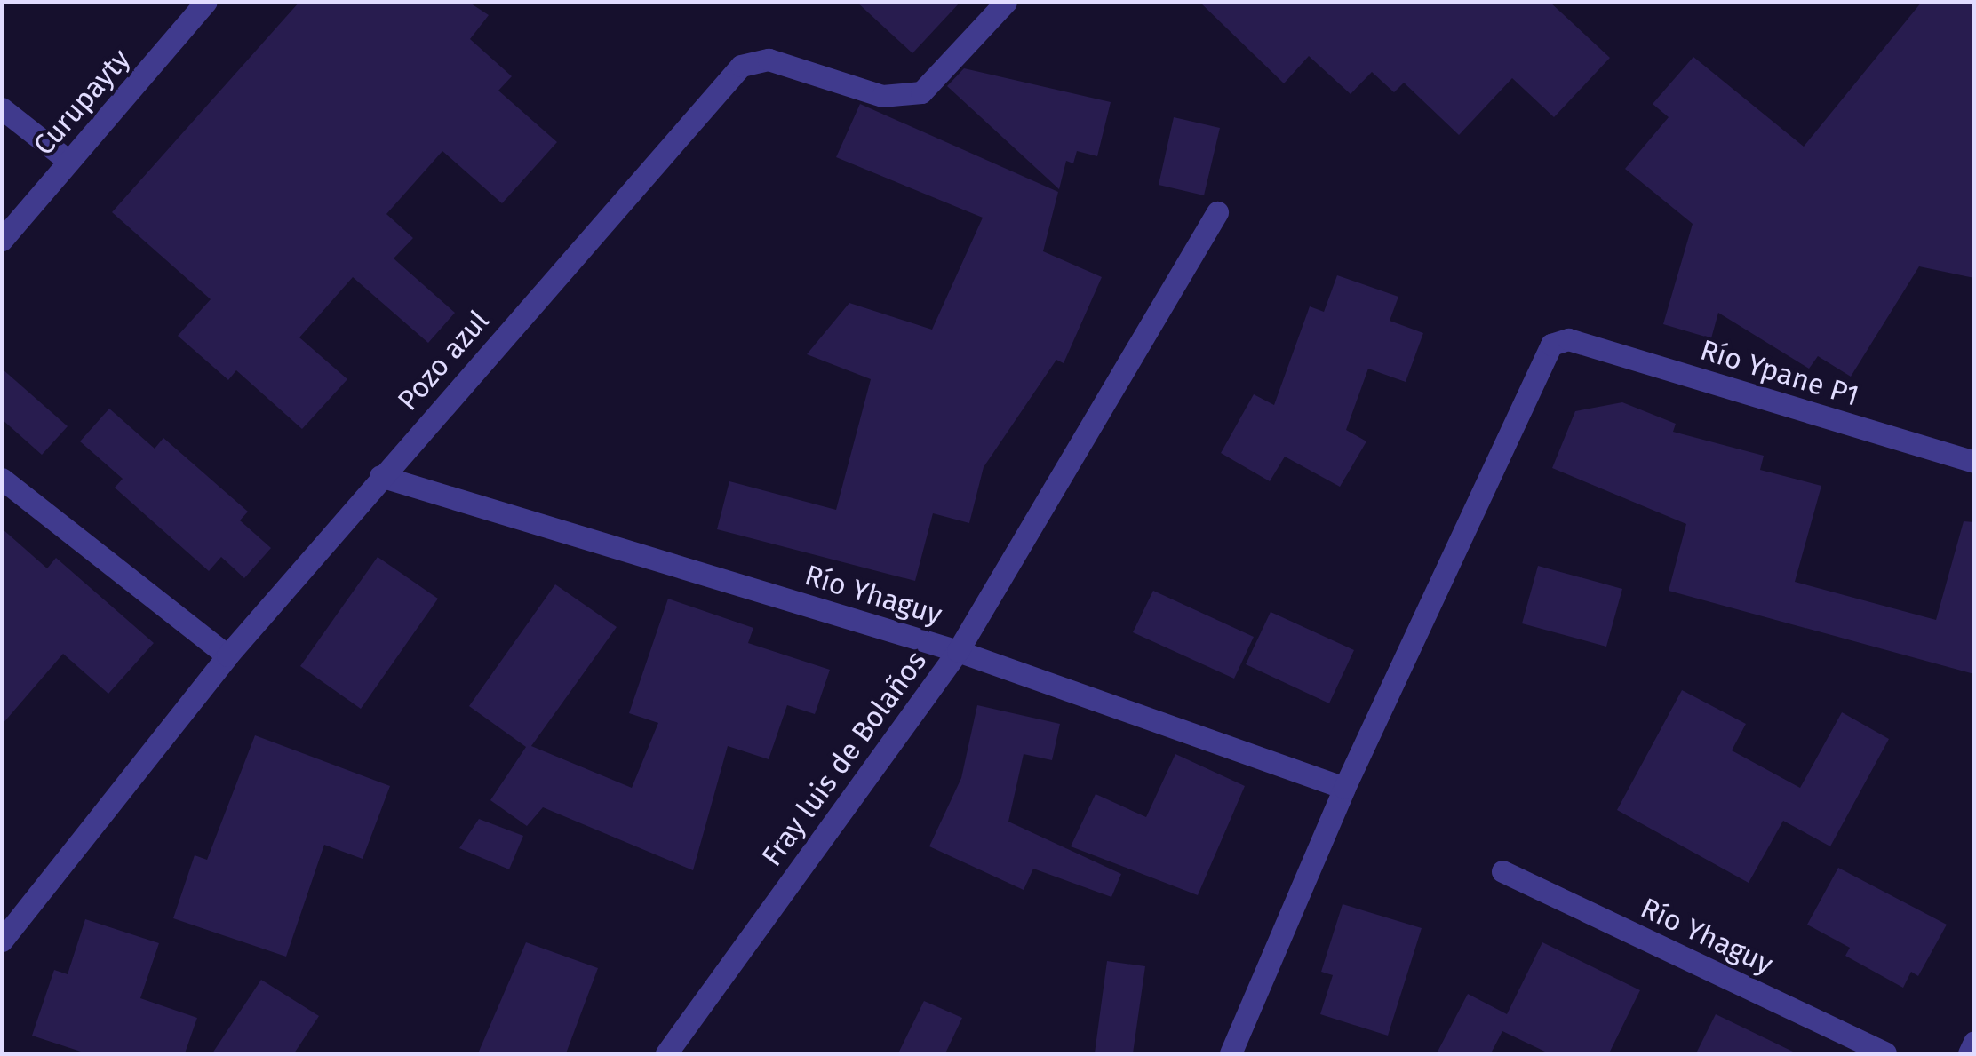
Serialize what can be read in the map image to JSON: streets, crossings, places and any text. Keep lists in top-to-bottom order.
{
  "streets": {
    "street": [
      "Curupayty",
      "Pozo azul",
      "Río Ypane P1",
      "Río Yhaguy",
      "Fray luis de Bolaños"
    ]
  },
  "crossings": [
    ["Pozo azul", "Río Yhaguy"],
    ["Río Ypane P1", "Río Yhaguy"],
    ["Río Yhaguy", "Fray luis de Bolaños"]
  ]
}
